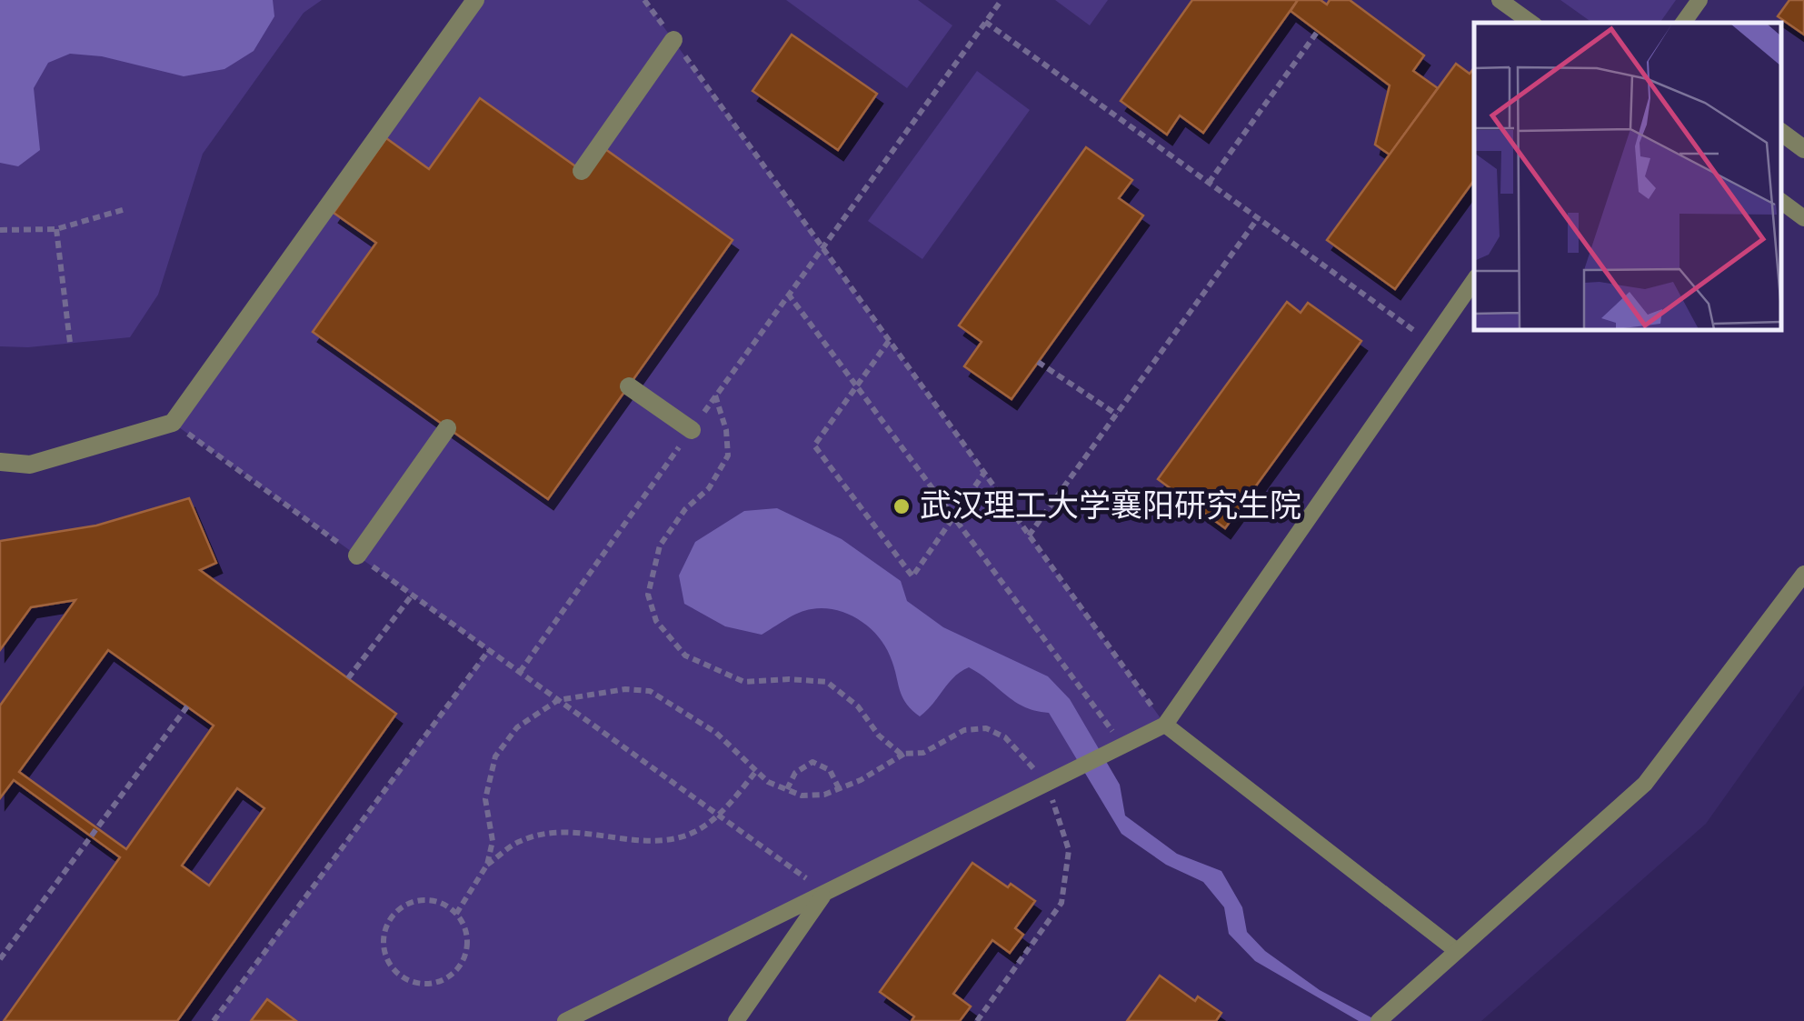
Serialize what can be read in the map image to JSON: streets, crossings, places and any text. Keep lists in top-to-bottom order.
{
  "places": ["武汉理工大学襄阳研究生院"]
}
